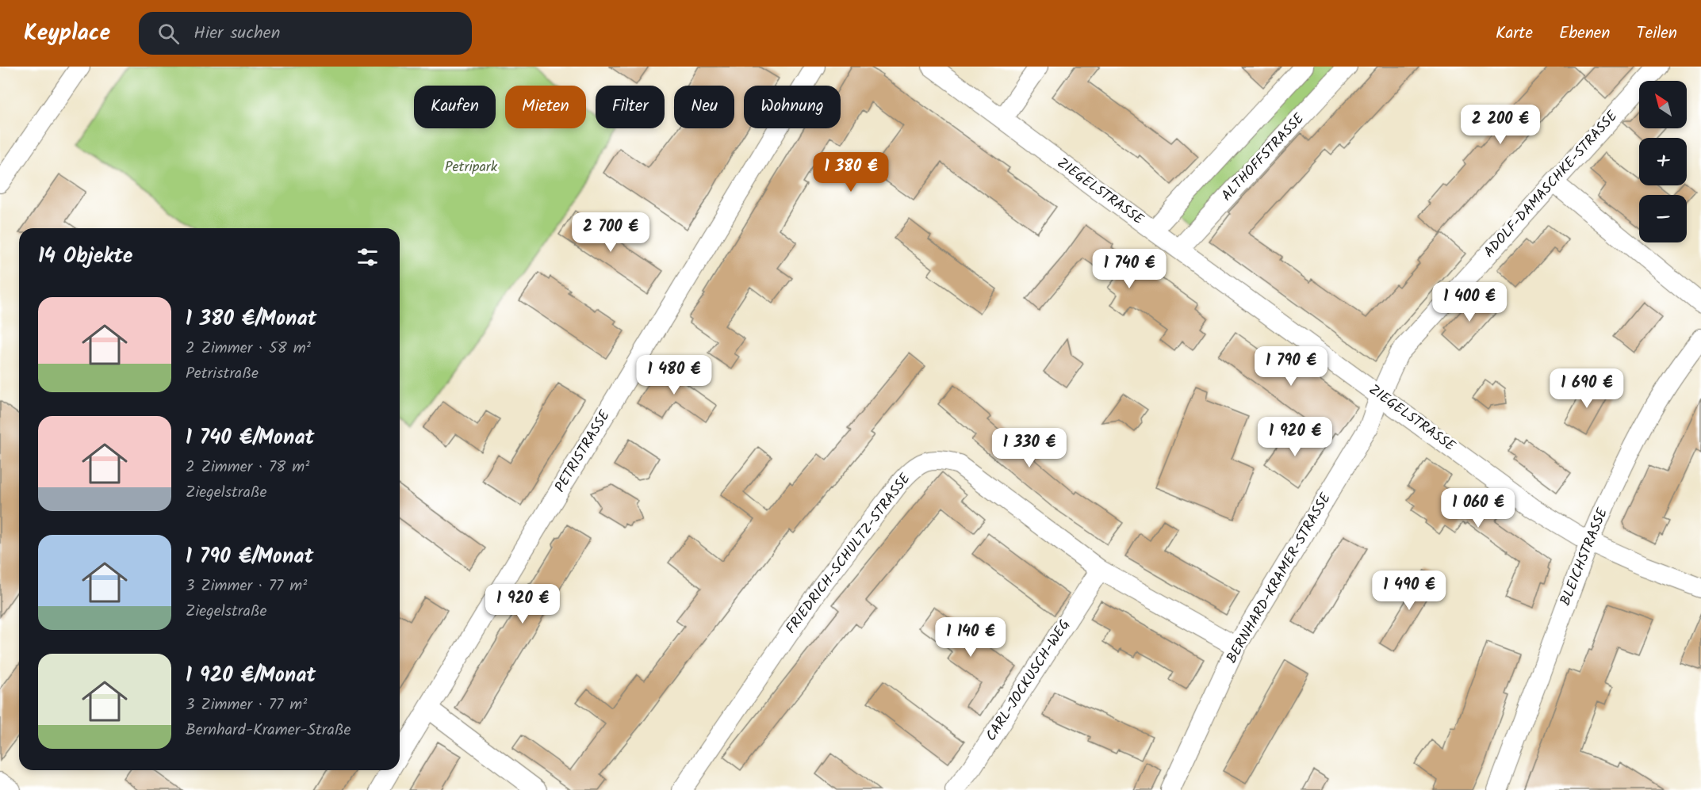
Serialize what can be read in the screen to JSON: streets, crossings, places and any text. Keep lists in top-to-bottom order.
{
  "streets": {
    "street": [
      "ALTHOFFSTRASSE",
      "ADOLF-DAMASCHKE-STRASSE",
      "ZIEGELSTRASSE",
      "PETRISTRASSE",
      "FRIEDRICH-SCHULTZ-STRASSE",
      "BLEICHSTRASSE",
      "BERNHARD-KRAMER-STRASSE",
      "CARL-JOCKUSCH-WEG"
    ]
  },
  "crossings": [
    ["ALTHOFFSTRASSE", "ZIEGELSTRASSE"],
    ["ADOLF-DAMASCHKE-STRASSE", "ZIEGELSTRASSE"],
    ["ADOLF-DAMASCHKE-STRASSE", "BERNHARD-KRAMER-STRASSE"],
    ["ZIEGELSTRASSE", "BLEICHSTRASSE"],
    ["ZIEGELSTRASSE", "BERNHARD-KRAMER-STRASSE"],
    ["FRIEDRICH-SCHULTZ-STRASSE", "BERNHARD-KRAMER-STRASSE"],
    ["FRIEDRICH-SCHULTZ-STRASSE", "CARL-JOCKUSCH-WEG"]
  ],
  "parks": ["Petripark"],
  "north": "top left",
  "page": {
    "header": "Keyplace",
    "search": "Hier suchen",
    "nav": ["Karte", "Ebenen", "Teilen"],
    "map_buttons": ["+", "−"],
    "chip": [
      "Kaufen",
      "Mieten",
      "Filter",
      "Neu",
      "Wohnung"
    ],
    "price": [
      "2 200 €",
      "1 380 €",
      "2 700 €",
      "1 740 €",
      "1 400 €",
      "1 790 €",
      "1 480 €",
      "1 690 €",
      "1 920 €",
      "1 330 €",
      "1 060 €",
      "1 490 €",
      "1 920 €",
      "1 140 €"
    ],
    "heading": "14 Objekte",
    "list": [
      {
        "name": "1 380 €/Monat",
        "note": "2 Zimmer · 58 m² · Petristraße"
      },
      {
        "name": "1 740 €/Monat",
        "note": "2 Zimmer · 78 m² · Ziegelstraße"
      },
      {
        "name": "1 790 €/Monat",
        "note": "3 Zimmer · 77 m² · Ziegelstraße"
      },
      {
        "name": "1 920 €/Monat",
        "note": "3 Zimmer · 77 m² · Bernhard-Kramer-Straße"
      }
    ]
  }
}
